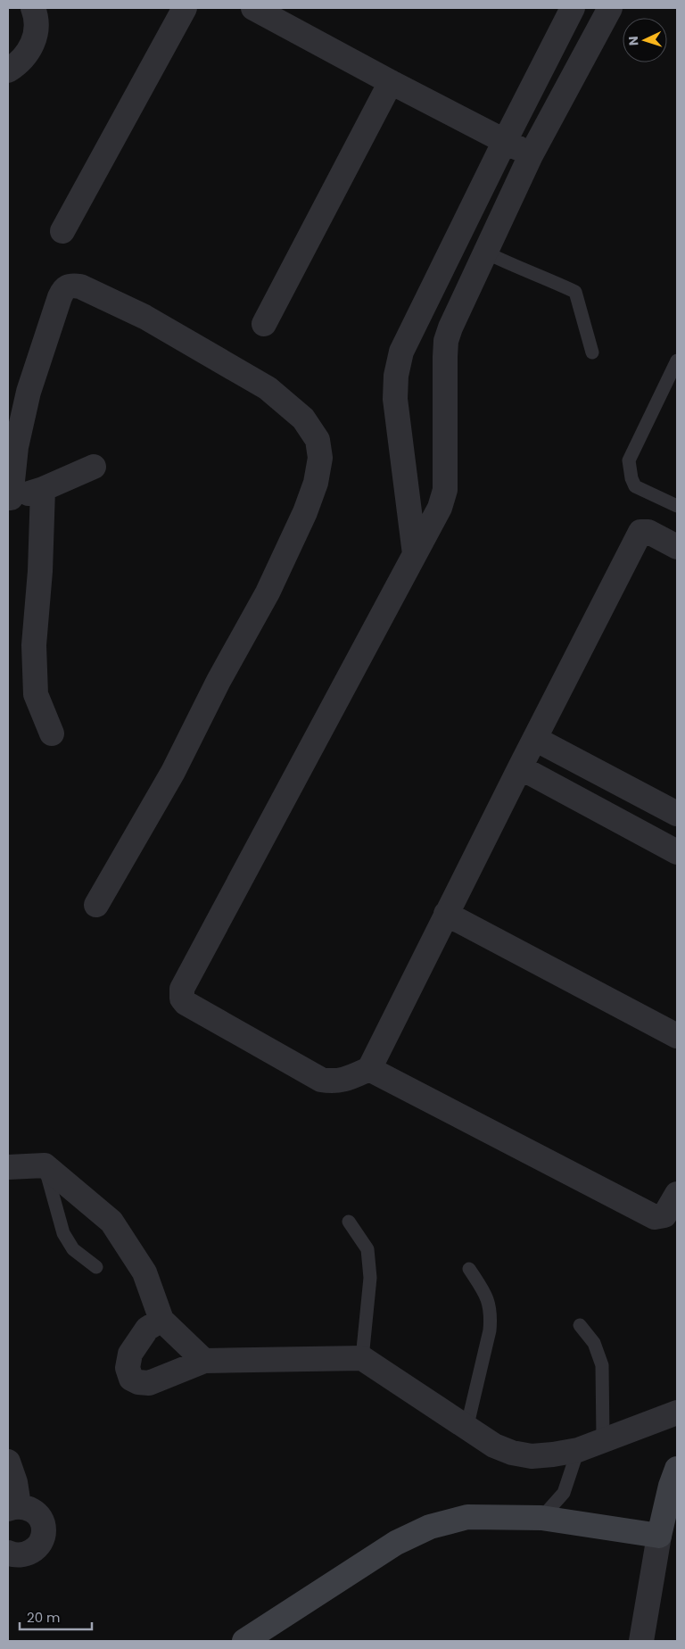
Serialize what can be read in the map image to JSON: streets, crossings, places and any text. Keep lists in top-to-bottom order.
{
  "scale_bar": "20 m",
  "north": "left"
}
